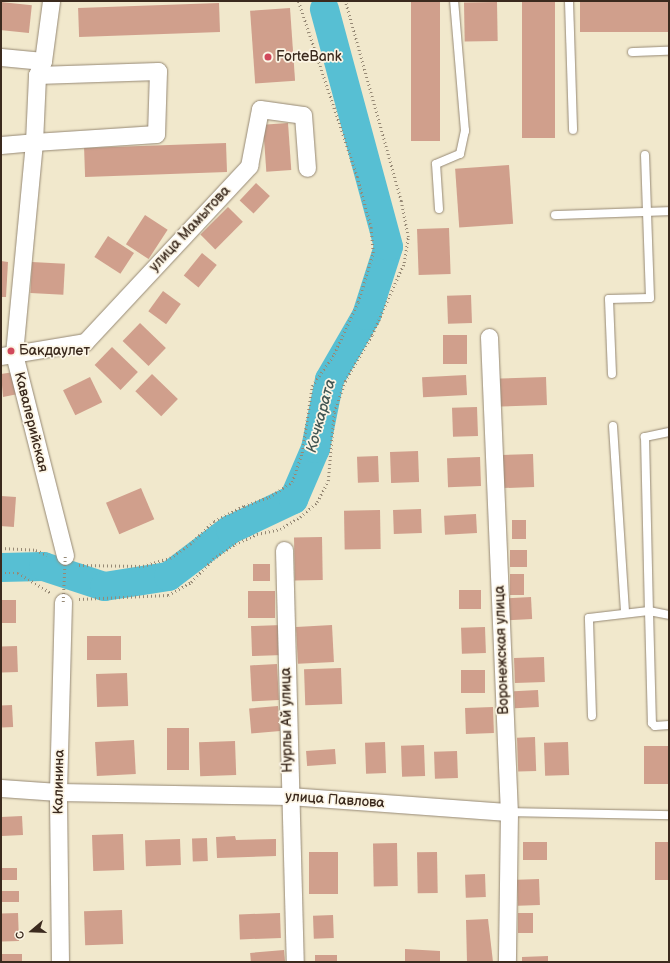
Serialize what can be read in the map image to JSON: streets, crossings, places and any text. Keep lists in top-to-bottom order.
{
  "streets": {
    "street": [
      "улица Мамытова",
      "Кавалерийская",
      "Воронежская улица",
      "Нурлы Ай улица",
      "Калинина",
      "улица Павлова"
    ]
  },
  "crossings": [
    ["улица Мамытова", "Кавалерийская"],
    ["Воронежская улица", "улица Павлова"],
    ["Нурлы Ай улица", "улица Павлова"],
    ["Калинина", "улица Павлова"]
  ],
  "water": ["Кочкарата"],
  "places": ["ForteBank", "Бакдаулет"],
  "north": "left"
}
